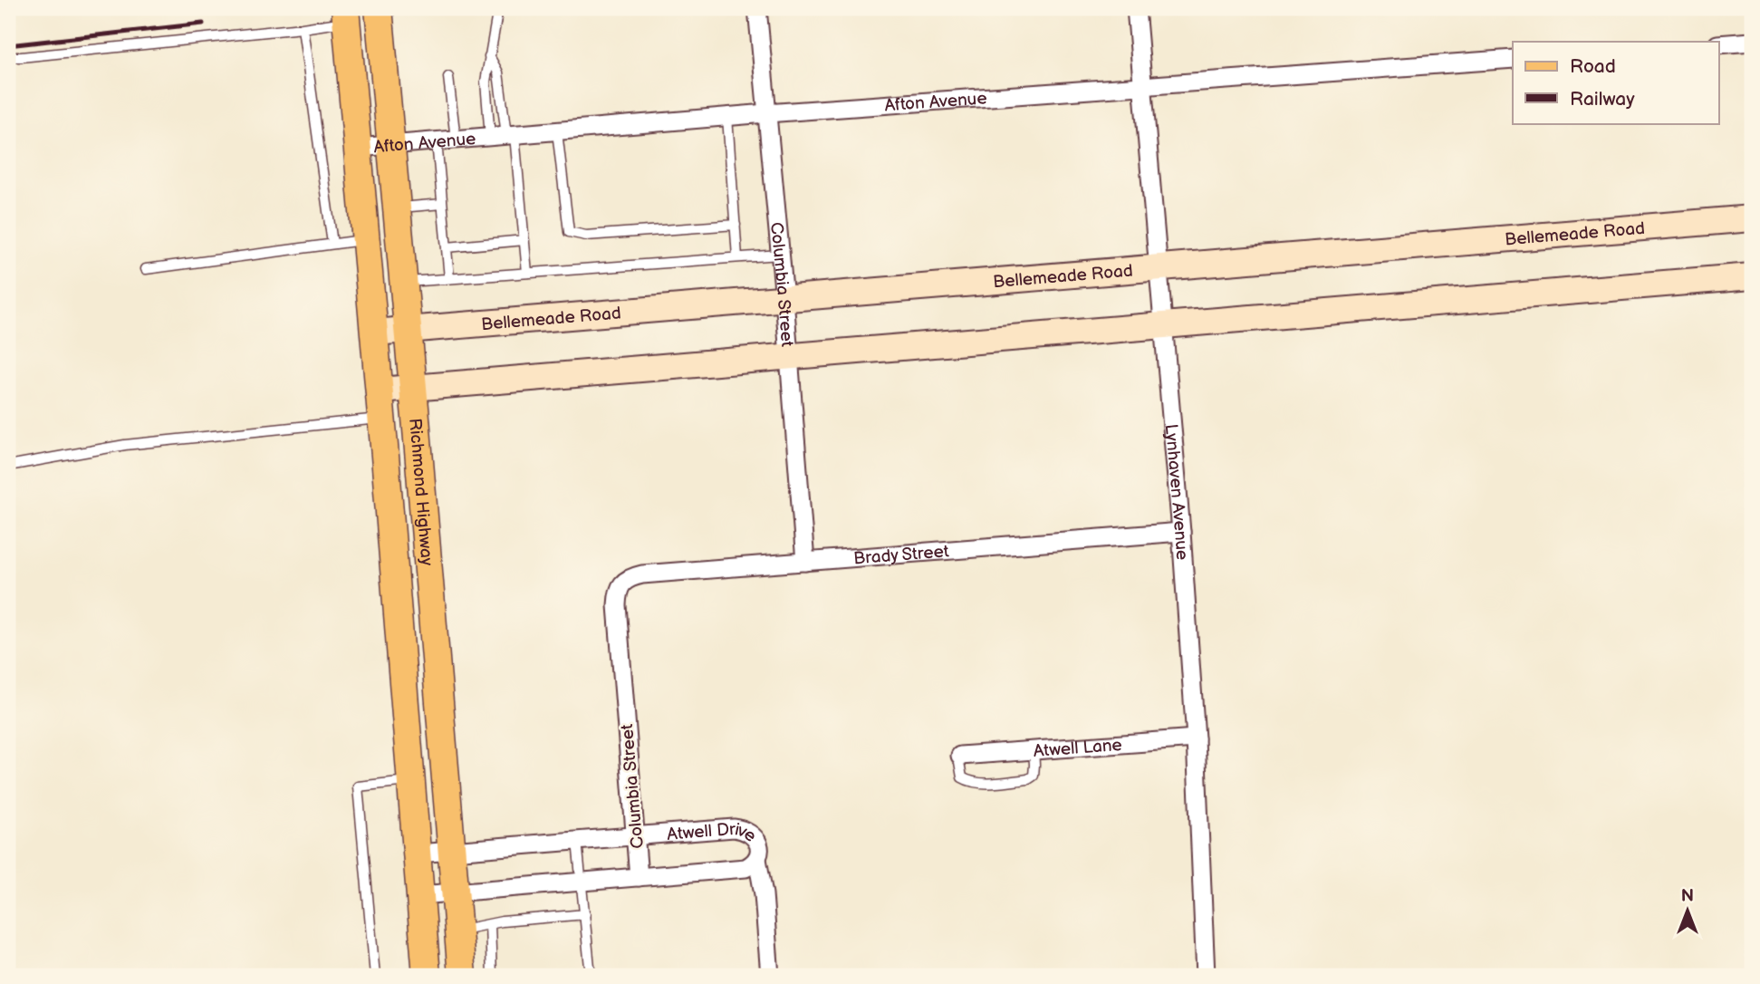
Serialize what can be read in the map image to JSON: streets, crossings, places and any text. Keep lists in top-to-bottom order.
{
  "streets": {
    "main road": ["Bellemeade Road", "Richmond Highway"],
    "street": [
      "Afton Avenue",
      "Columbia Street",
      "Lynhaven Avenue",
      "Brady Street",
      "Atwell Lane",
      "Atwell Drive"
    ]
  },
  "crossings": [
    ["Afton Avenue", "Columbia Street"],
    ["Afton Avenue", "Richmond Highway"],
    ["Afton Avenue", "Lynhaven Avenue"],
    ["Bellemeade Road", "Columbia Street"],
    ["Bellemeade Road", "Richmond Highway"],
    ["Bellemeade Road", "Lynhaven Avenue"],
    ["Columbia Street", "Brady Street"],
    ["Columbia Street", "Atwell Drive"],
    ["Richmond Highway", "Atwell Drive"],
    ["Lynhaven Avenue", "Brady Street"],
    ["Lynhaven Avenue", "Atwell Lane"]
  ],
  "legend": ["Road", "Railway"],
  "north": "top"
}
